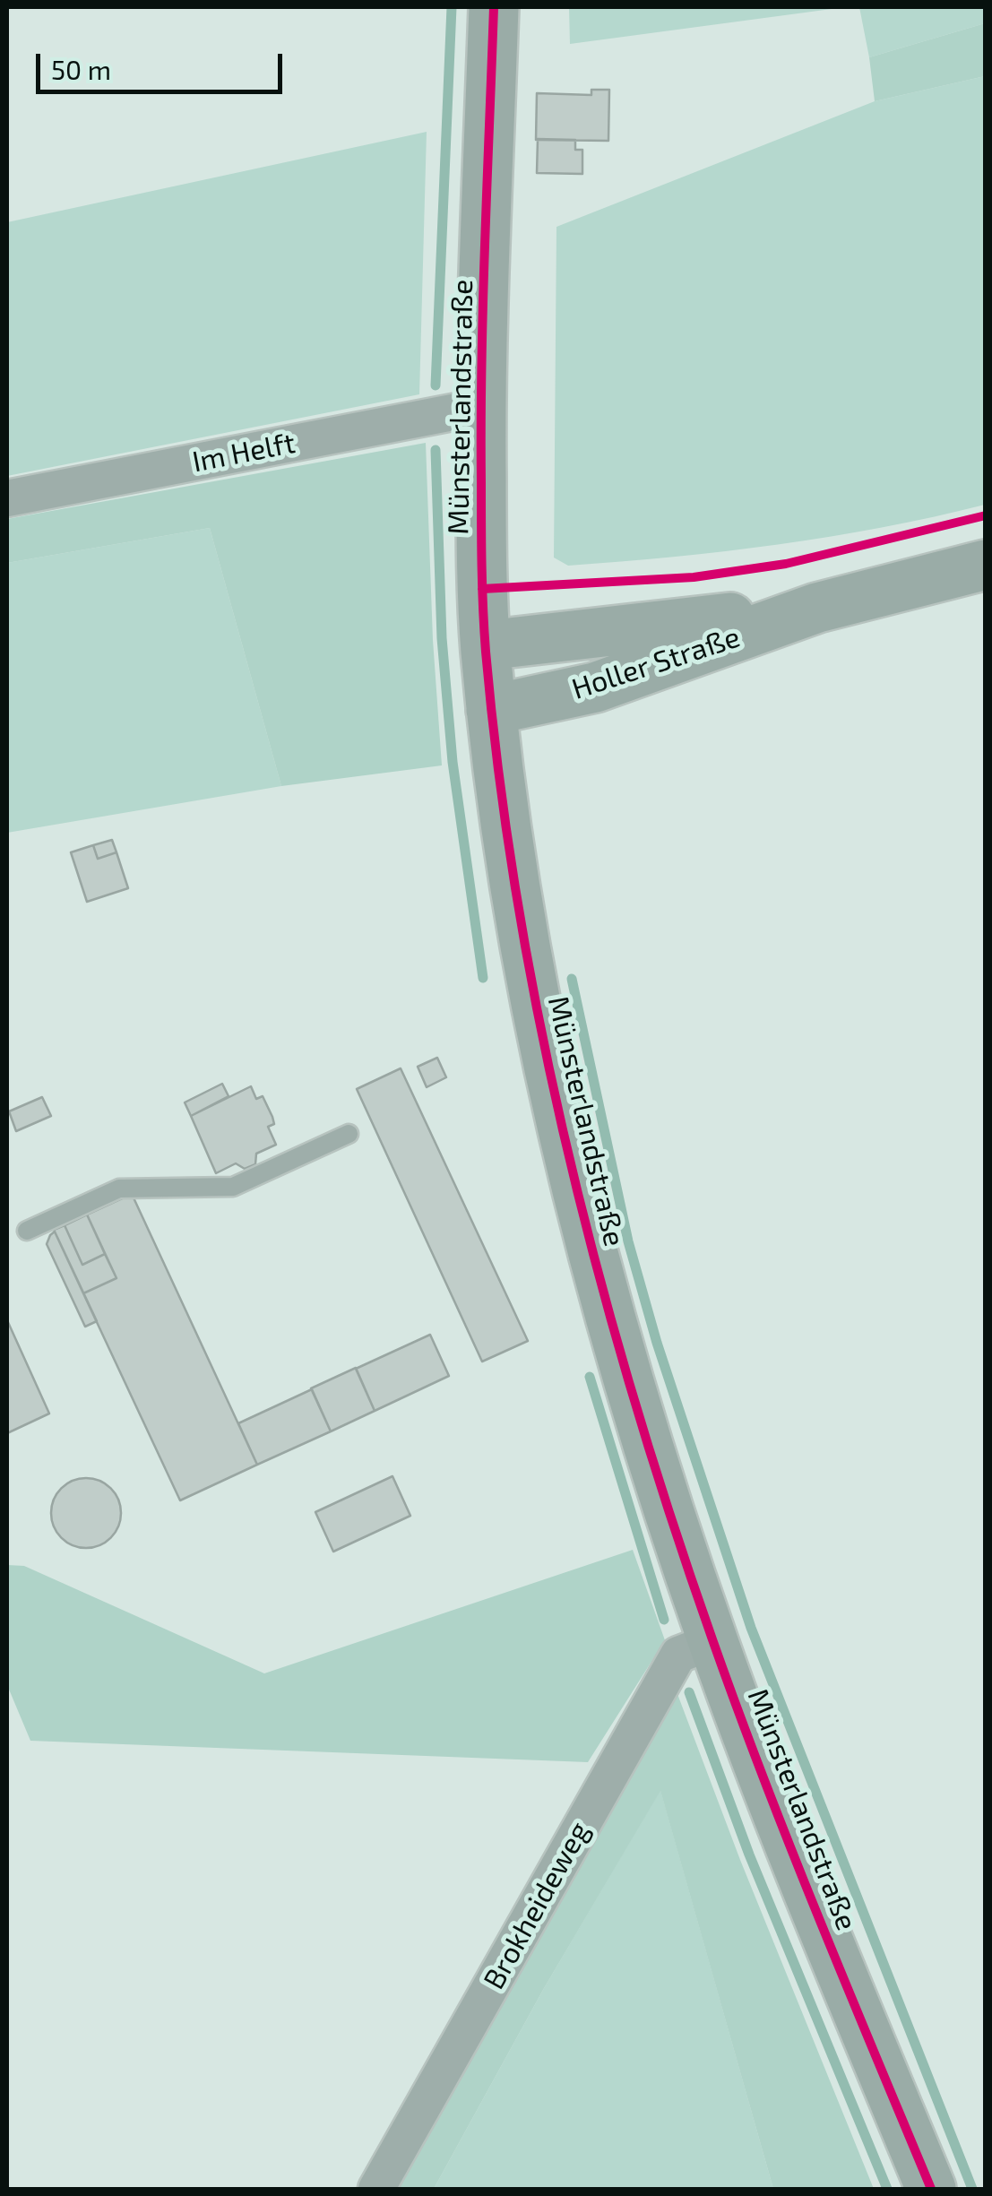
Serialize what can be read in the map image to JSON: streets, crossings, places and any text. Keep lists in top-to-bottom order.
{
  "streets": {
    "main road": ["Münsterlandstraße", "Holler Straße"],
    "street": ["Im Helft", "Brokheideweg"]
  },
  "crossings": [
    ["Münsterlandstraße", "Im Helft"],
    ["Münsterlandstraße", "Holler Straße"],
    ["Münsterlandstraße", "Brokheideweg"]
  ],
  "scale_bar": "50 m"
}
